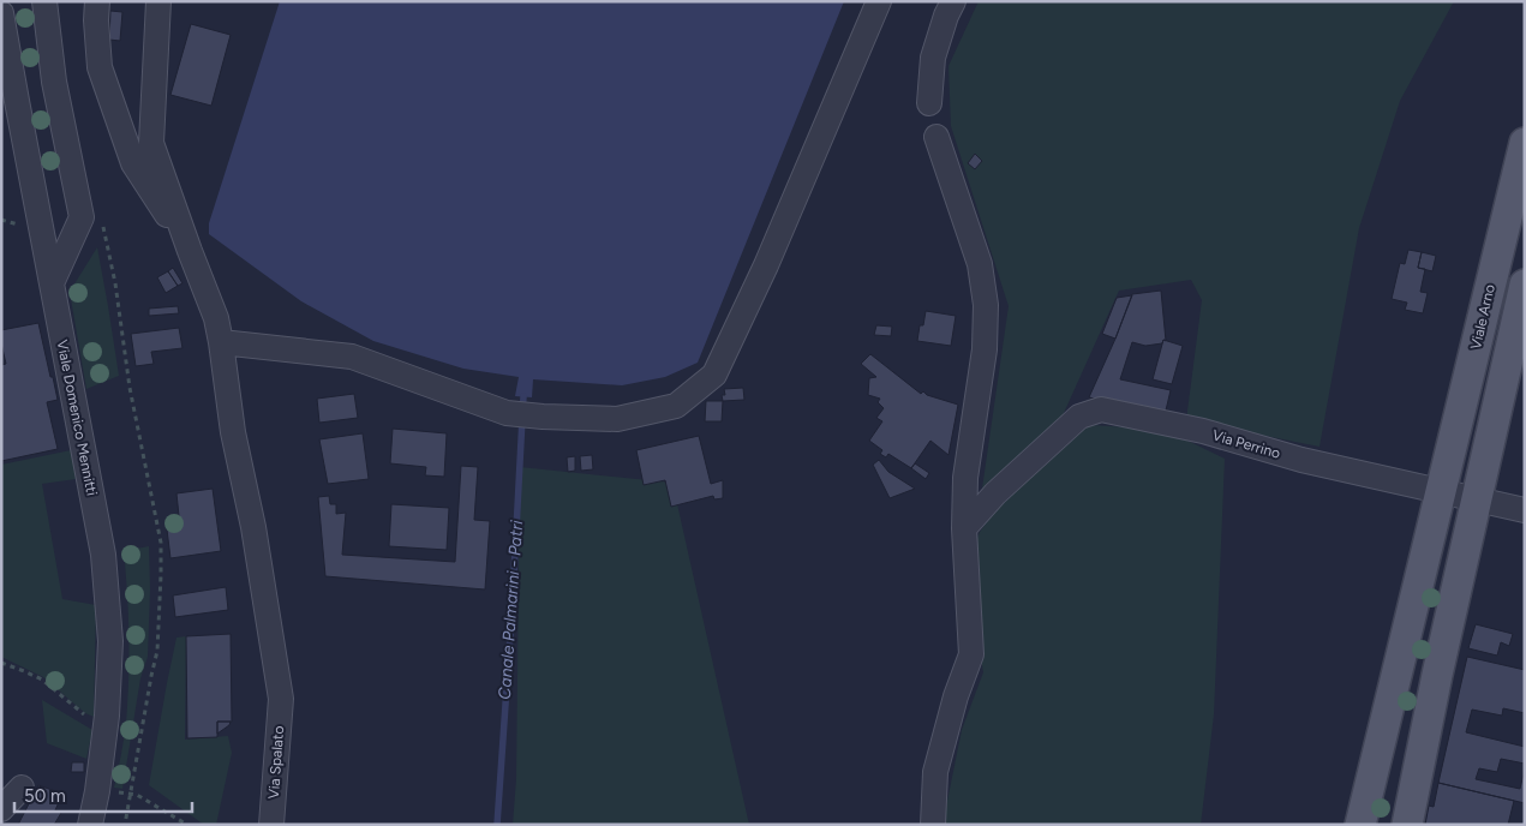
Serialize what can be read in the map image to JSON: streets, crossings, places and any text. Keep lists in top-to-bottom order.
{
  "streets": {
    "main road": ["Viale Arno"],
    "street": ["Viale Domenico Mennitti", "Via Perrino", "Via Spalato"]
  },
  "crossings": [
    ["Viale Arno", "Via Perrino"]
  ],
  "water": ["Canale Palmarini - Patri"],
  "scale_bar": "50 m"
}
